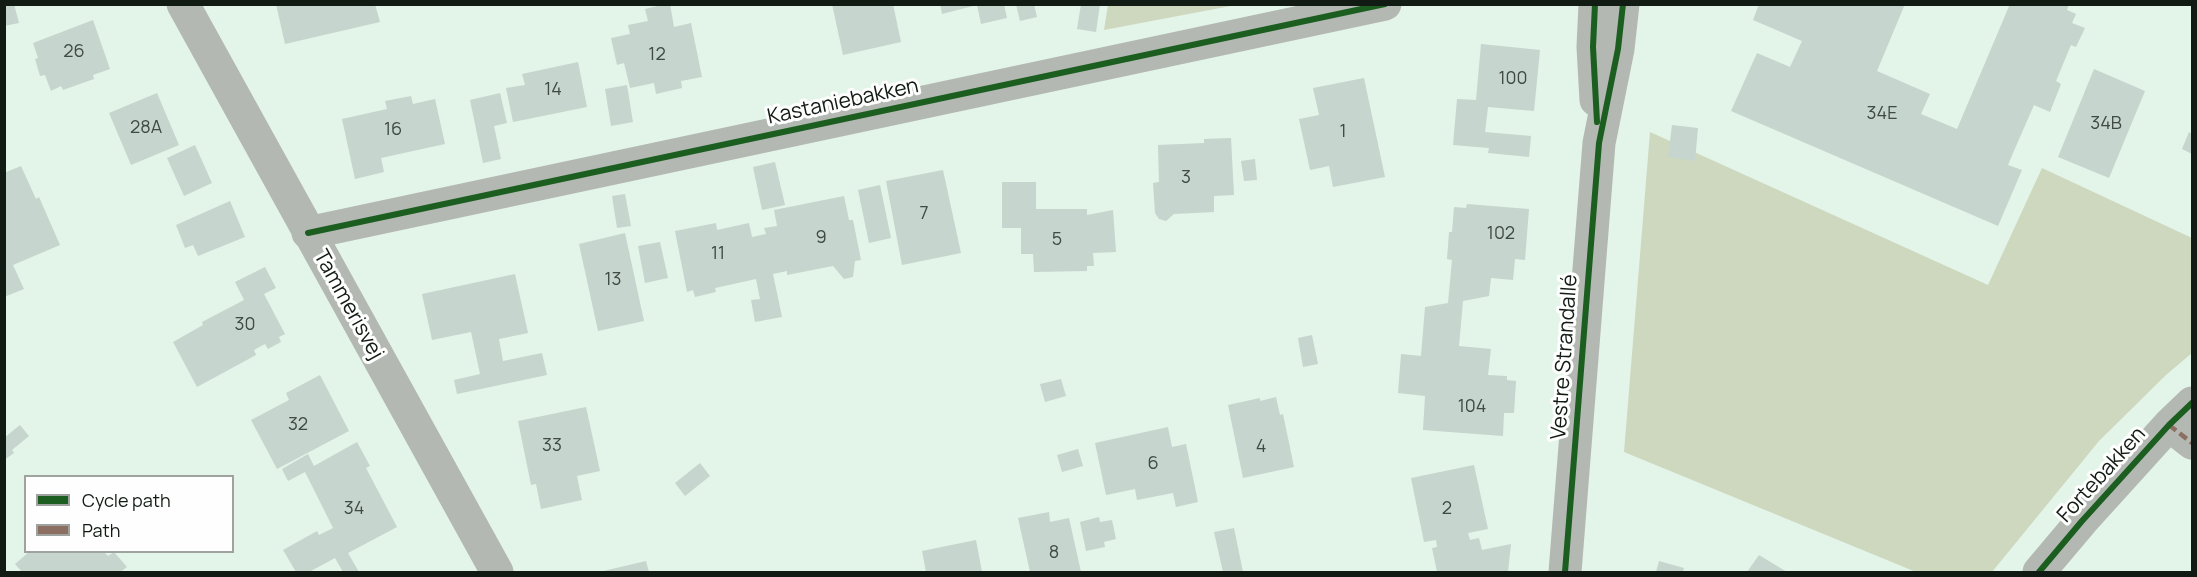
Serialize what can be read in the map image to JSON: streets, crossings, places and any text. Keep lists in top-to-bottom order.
{
  "streets": {
    "street": [
      "Kastaniebakken",
      "Tammerisvej",
      "Vestre Strandallé",
      "Fortebakken"
    ]
  },
  "crossings": [
    ["Kastaniebakken", "Tammerisvej"]
  ],
  "house_numbers": [
    "26",
    "12",
    "100",
    "14",
    "34E",
    "34B",
    "28A",
    "16",
    "1",
    "3",
    "7",
    "102",
    "9",
    "5",
    "11",
    "13",
    "30",
    "104",
    "32",
    "33",
    "4",
    "6",
    "34",
    "2",
    "8"
  ],
  "legend": ["Cycle path", "Path"]
}
